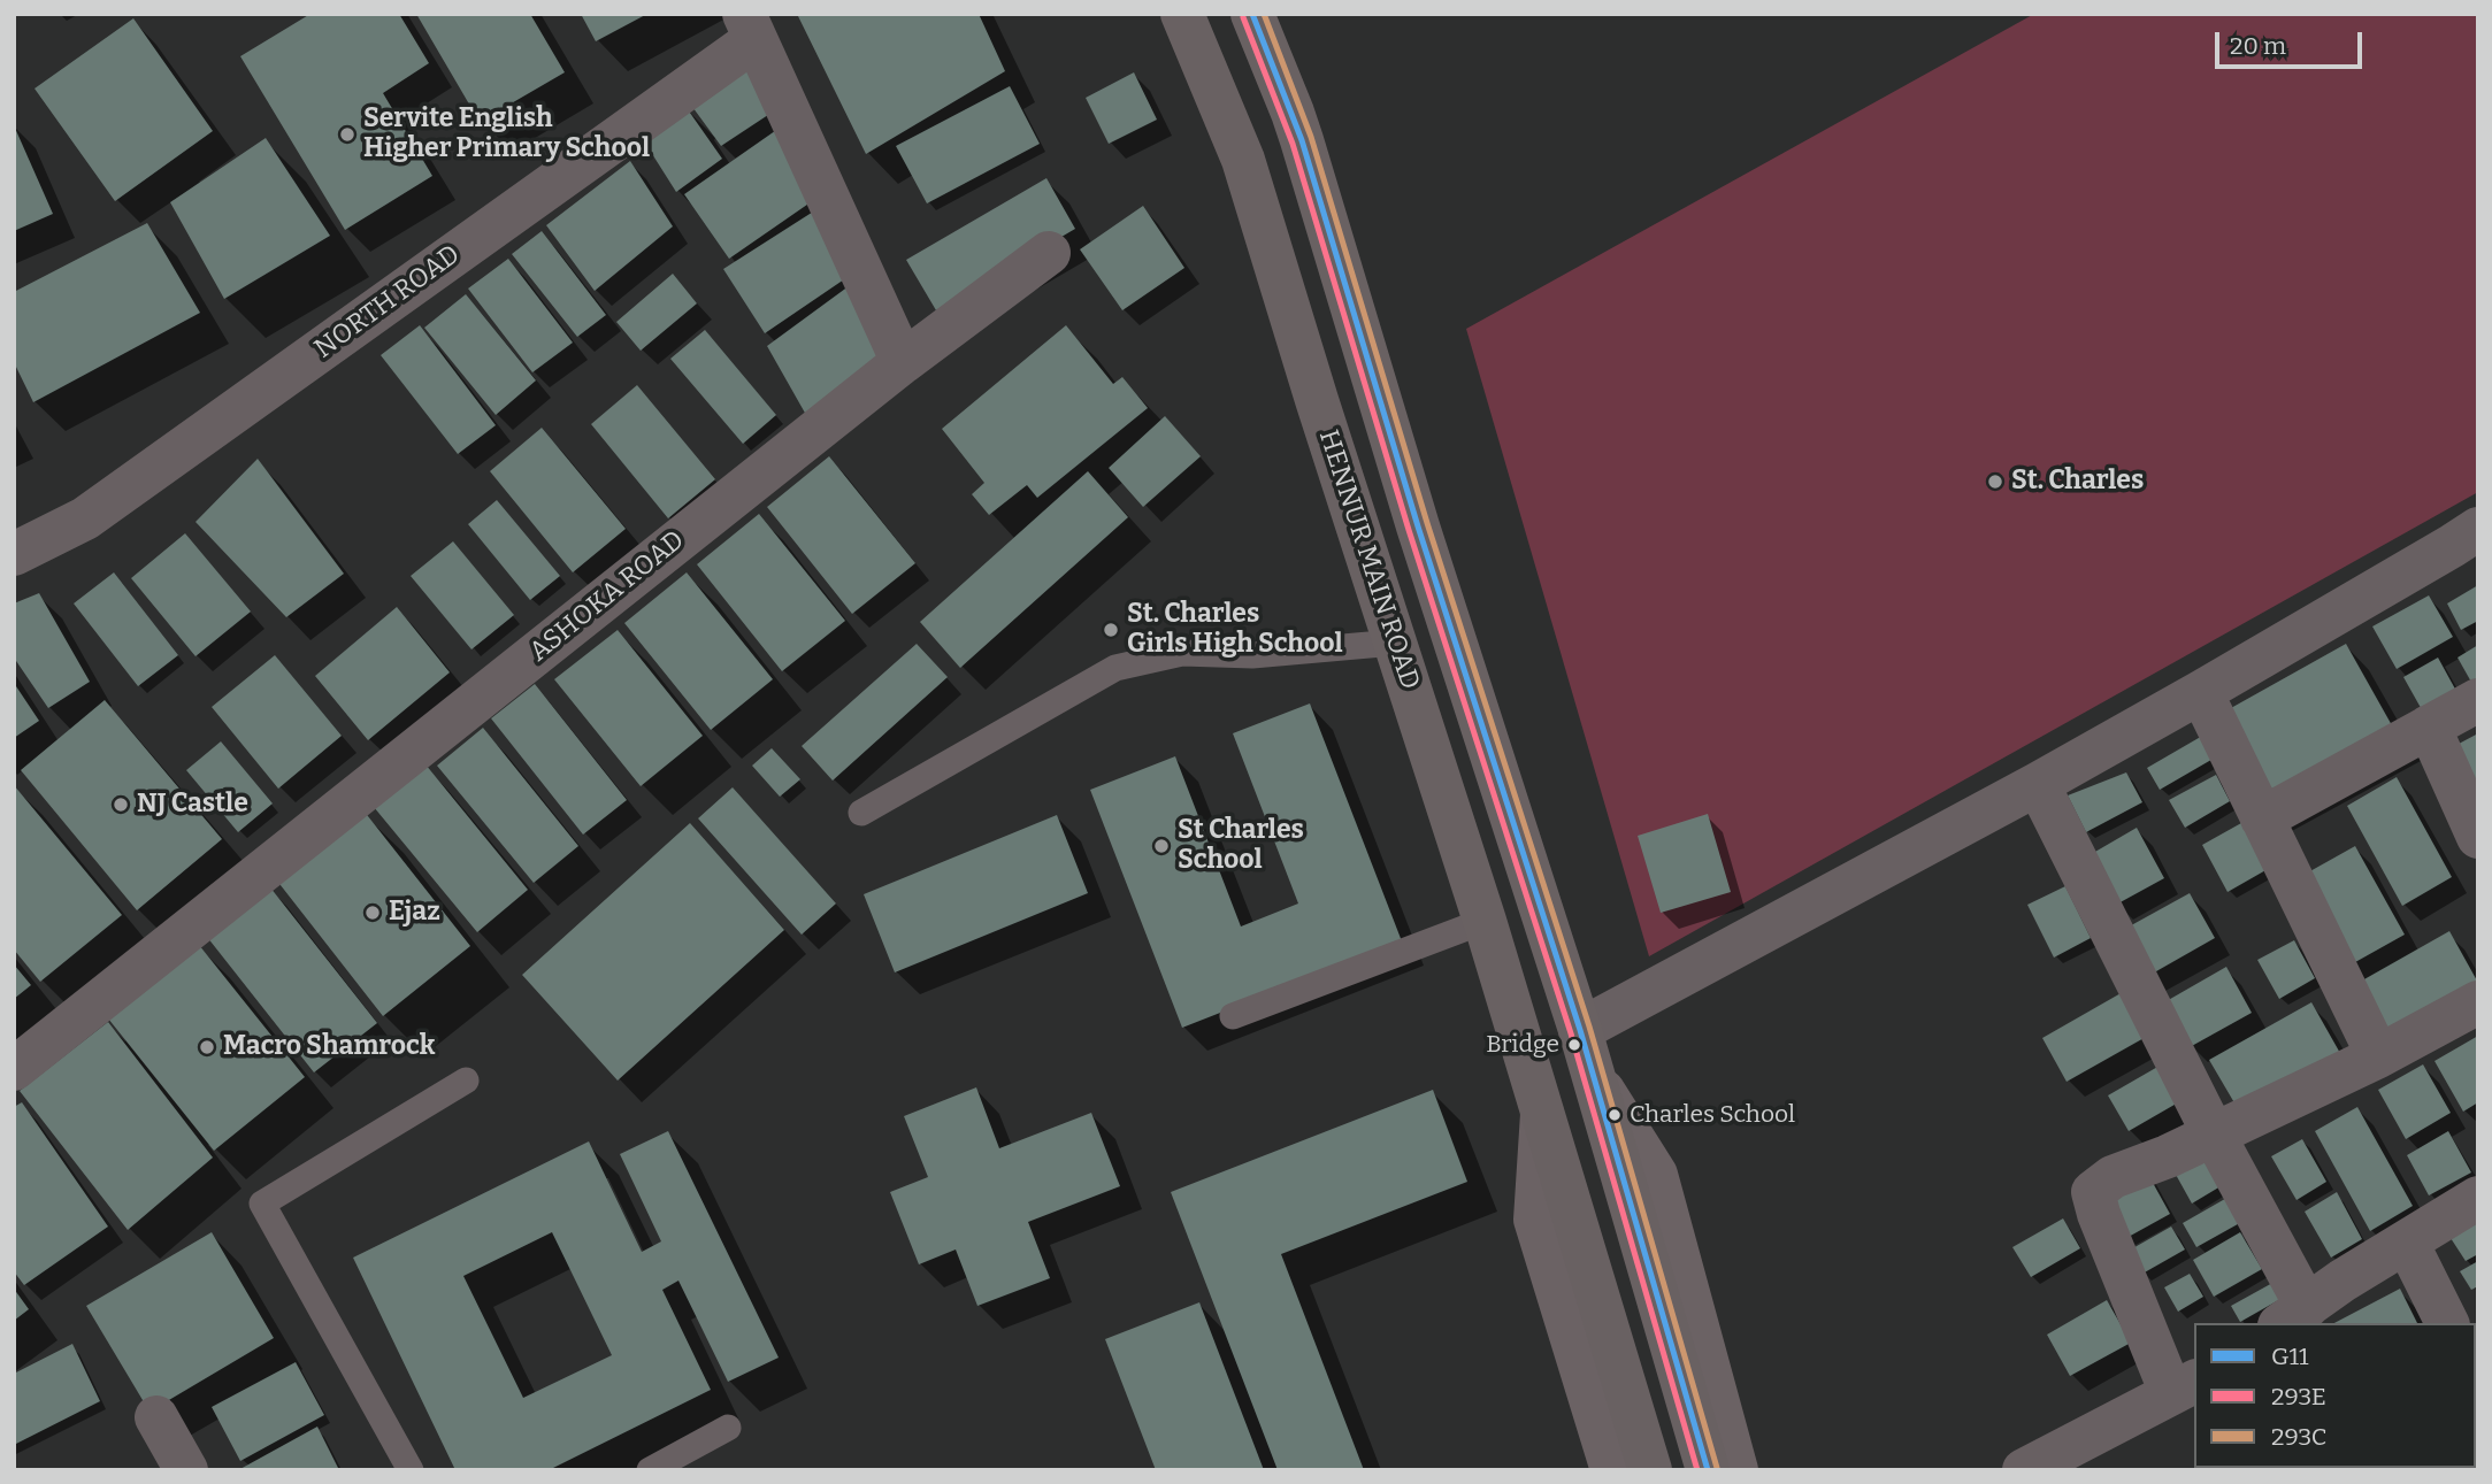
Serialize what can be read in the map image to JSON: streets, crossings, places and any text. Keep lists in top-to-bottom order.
{
  "streets": {
    "main road": ["HENNUR MAIN ROAD"],
    "street": ["NORTH ROAD", "ASHOKA ROAD"]
  },
  "places": [
    "Servite English Higher Primary School",
    "St. Charles",
    "St. Charles Girls High School",
    "NJ Castle",
    "St Charles School",
    "Ejaz",
    "Bridge",
    "Macro Shamrock",
    "Charles School"
  ],
  "lines": ["transit line G11", "transit line 293C", "transit line 293E"],
  "legend": ["G11", "293E", "293C"],
  "scale_bar": "20 m"
}
